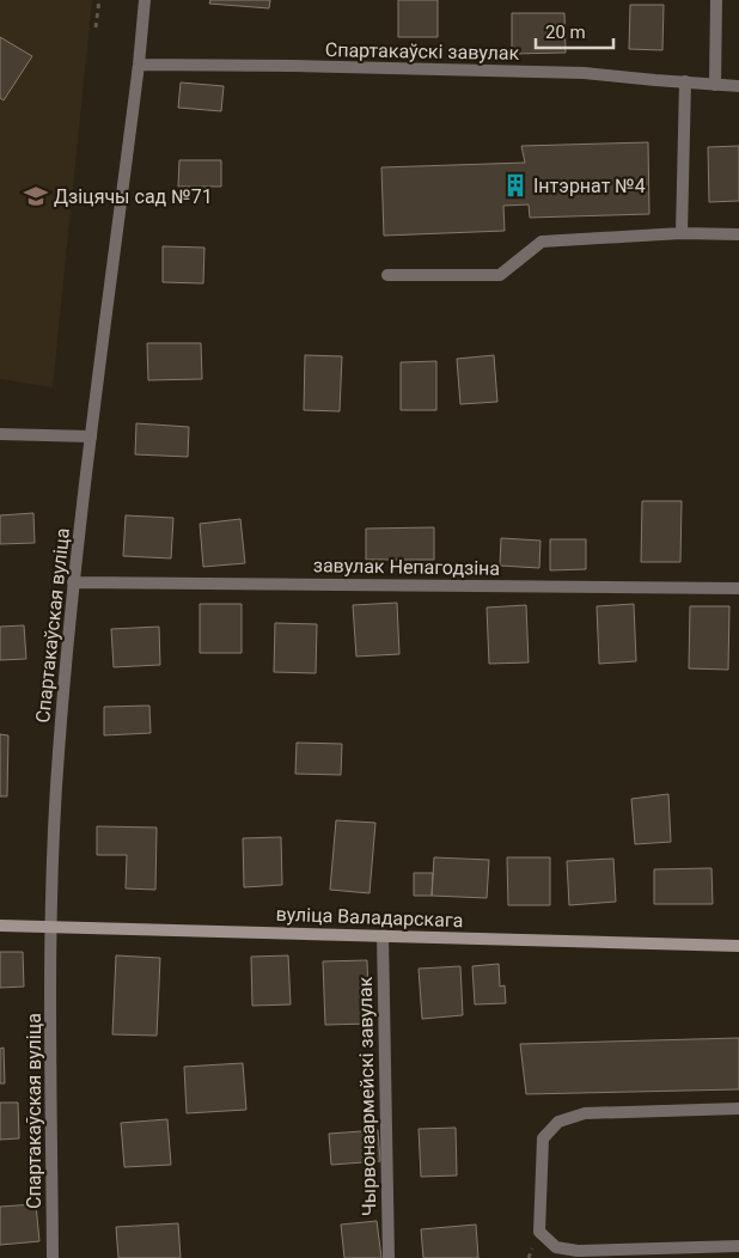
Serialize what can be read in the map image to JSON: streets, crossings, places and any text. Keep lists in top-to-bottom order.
{
  "streets": {
    "main road": ["вуліца Валадарскага"],
    "street": [
      "Спартакаўскі завулак",
      "завулак Непагодзіна",
      "Спартакаўская вуліца",
      "Чырвонаармейскі завулак"
    ]
  },
  "crossings": [
    ["Спартакаўскі завулак", "Спартакаўская вуліца"],
    ["завулак Непагодзіна", "Спартакаўская вуліца"],
    ["Спартакаўская вуліца", "вуліца Валадарскага"],
    ["вуліца Валадарскага", "Чырвонаармейскі завулак"]
  ],
  "places": {
    "building": ["Інтэрнат №4"],
    "school or university": ["Дзіцячы сад №71"]
  },
  "scale_bar": "20 m"
}
